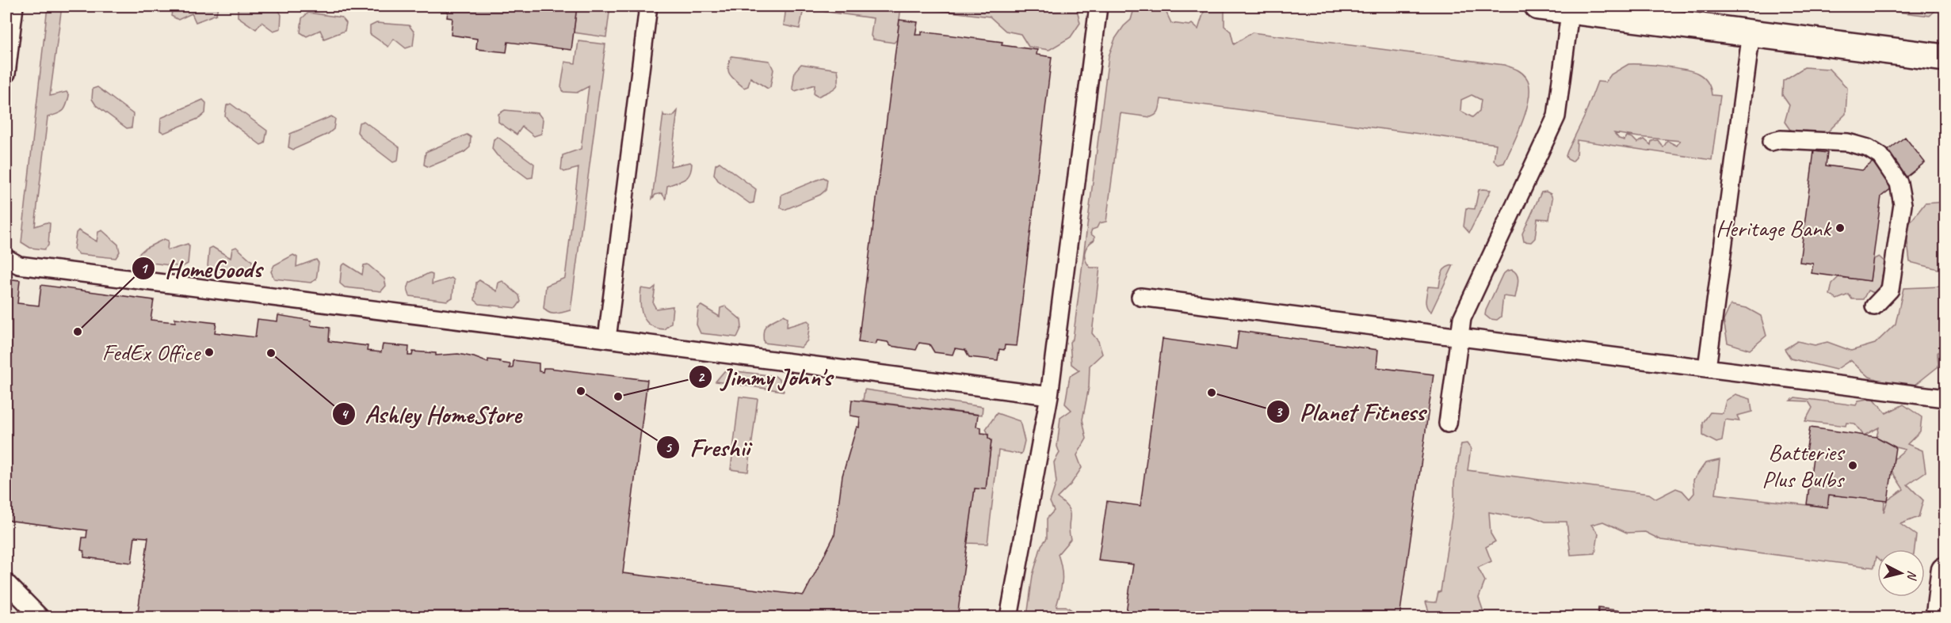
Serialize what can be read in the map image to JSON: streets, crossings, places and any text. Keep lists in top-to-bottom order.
{
  "places": [
    "Heritage Bank",
    "HomeGoods",
    "FedEx Office",
    "Ashley HomeStore",
    "Freshii",
    "Planet Fitness",
    "Jimmy John's",
    "Batteries Plus Bulbs"
  ],
  "north": "right"
}
